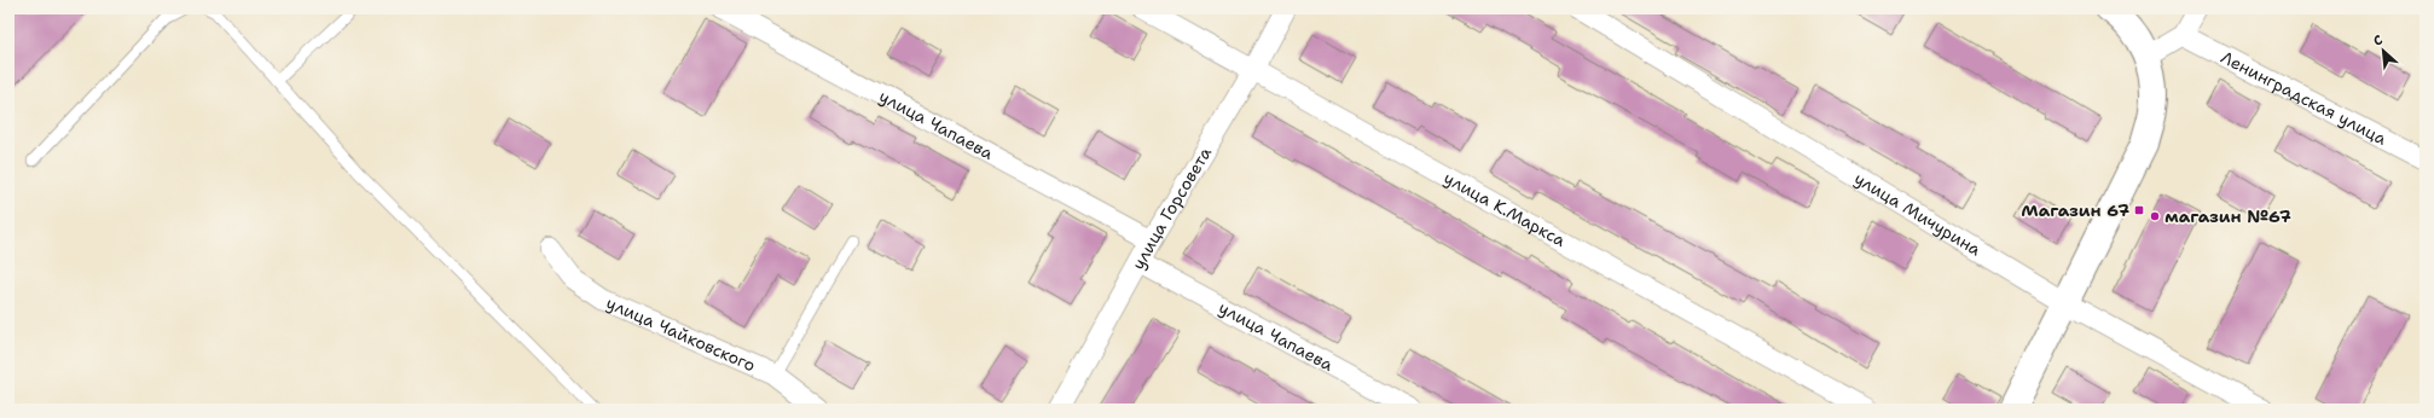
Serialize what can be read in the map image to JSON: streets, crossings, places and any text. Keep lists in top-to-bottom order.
{
  "streets": {
    "street": [
      "Ленинградская улица",
      "улица Чапаева",
      "улица Горсовета",
      "улица К.Маркса",
      "улица Мичурина",
      "улица Чайковского"
    ]
  },
  "crossings": [
    ["улица Чапаева", "улица Горсовета"],
    ["улица Горсовета", "улица К.Маркса"]
  ],
  "places": {
    "transit": ["Магазин 67"],
    "other": ["магазин №67"]
  },
  "north": "top left"
}
